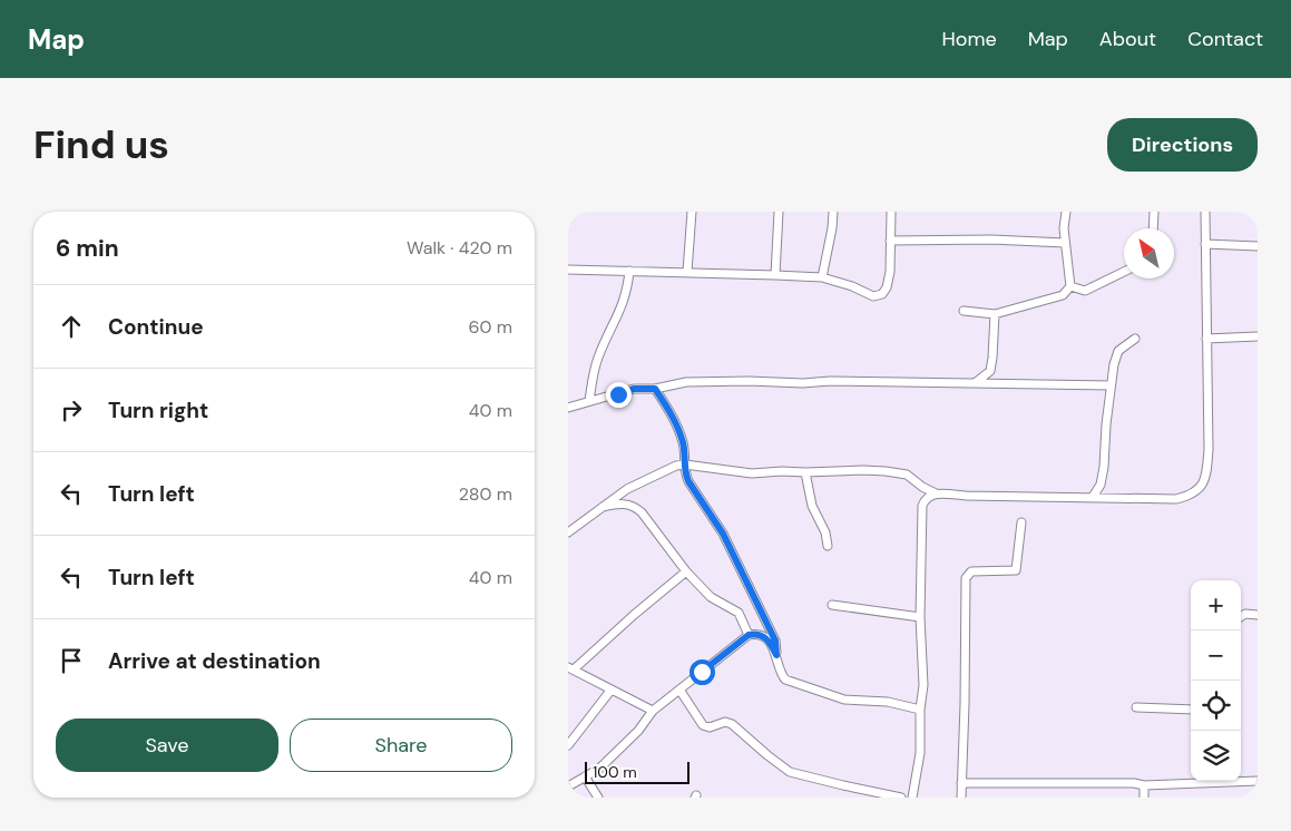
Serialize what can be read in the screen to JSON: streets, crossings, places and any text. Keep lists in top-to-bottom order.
{
  "scale_bar": "100 m",
  "north": "top left",
  "page": {
    "header": "Map",
    "nav": [
      "Home",
      "Map",
      "About",
      "Contact"
    ],
    "buttons": [
      "Directions",
      ["Save", "Share"]
    ],
    "title": "Find us",
    "heading": ["6 min", "Walk · 420 m"],
    "list": [
      ["Continue", "60 m"],
      ["Turn right", "40 m"],
      ["Turn left", "280 m"],
      ["Turn left", "40 m"],
      "Arrive at destination"
    ],
    "map_buttons": ["+", "−"],
    "scale": "100 m"
  }
}
